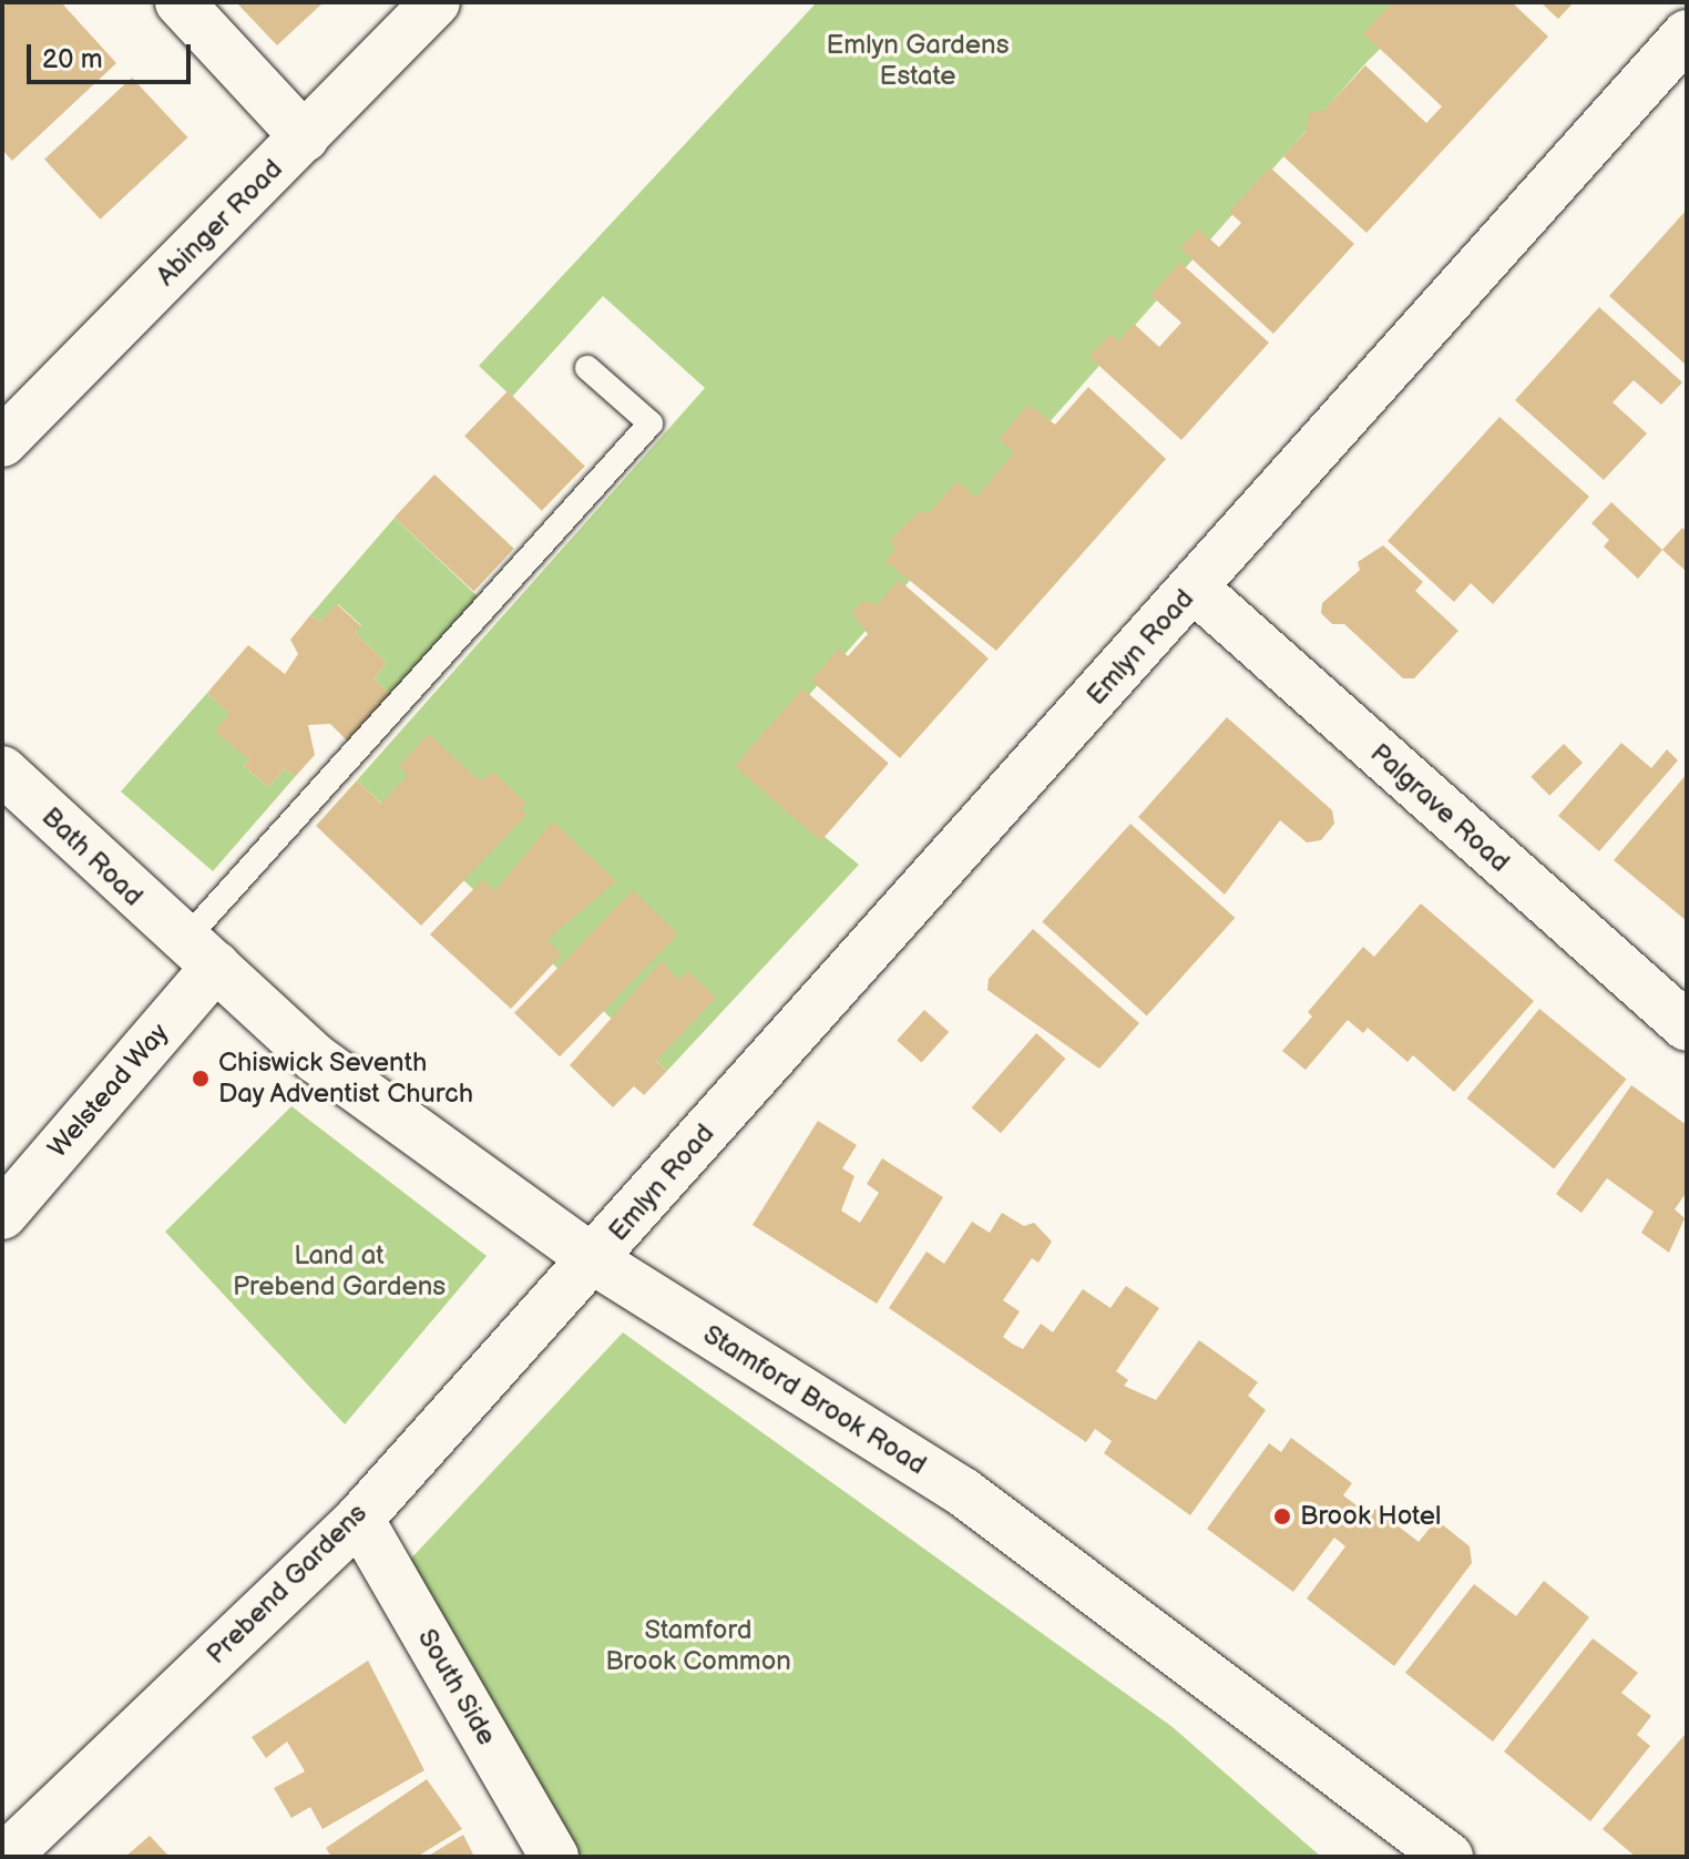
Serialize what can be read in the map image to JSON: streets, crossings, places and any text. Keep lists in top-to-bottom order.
{
  "streets": {
    "street": [
      "Abinger Road",
      "Emlyn Road",
      "Palgrave Road",
      "Bath Road",
      "Welstead Way",
      "Stamford Brook Road",
      "Prebend Gardens",
      "South Side"
    ]
  },
  "crossings": [
    ["Emlyn Road", "Palgrave Road"],
    ["Emlyn Road", "Stamford Brook Road"],
    ["Emlyn Road", "Prebend Gardens"],
    ["Bath Road", "Welstead Way"],
    ["Bath Road", "Stamford Brook Road"],
    ["Welstead Way", "Stamford Brook Road"],
    ["Stamford Brook Road", "Prebend Gardens"],
    ["Prebend Gardens", "South Side"]
  ],
  "parks": ["Emlyn Gardens Estate", "Land at Prebend Gardens", "Stamford Brook Common"],
  "places": ["Chiswick Seventh Day Adventist Church", "Brook Hotel"],
  "scale_bar": "20 m"
}
